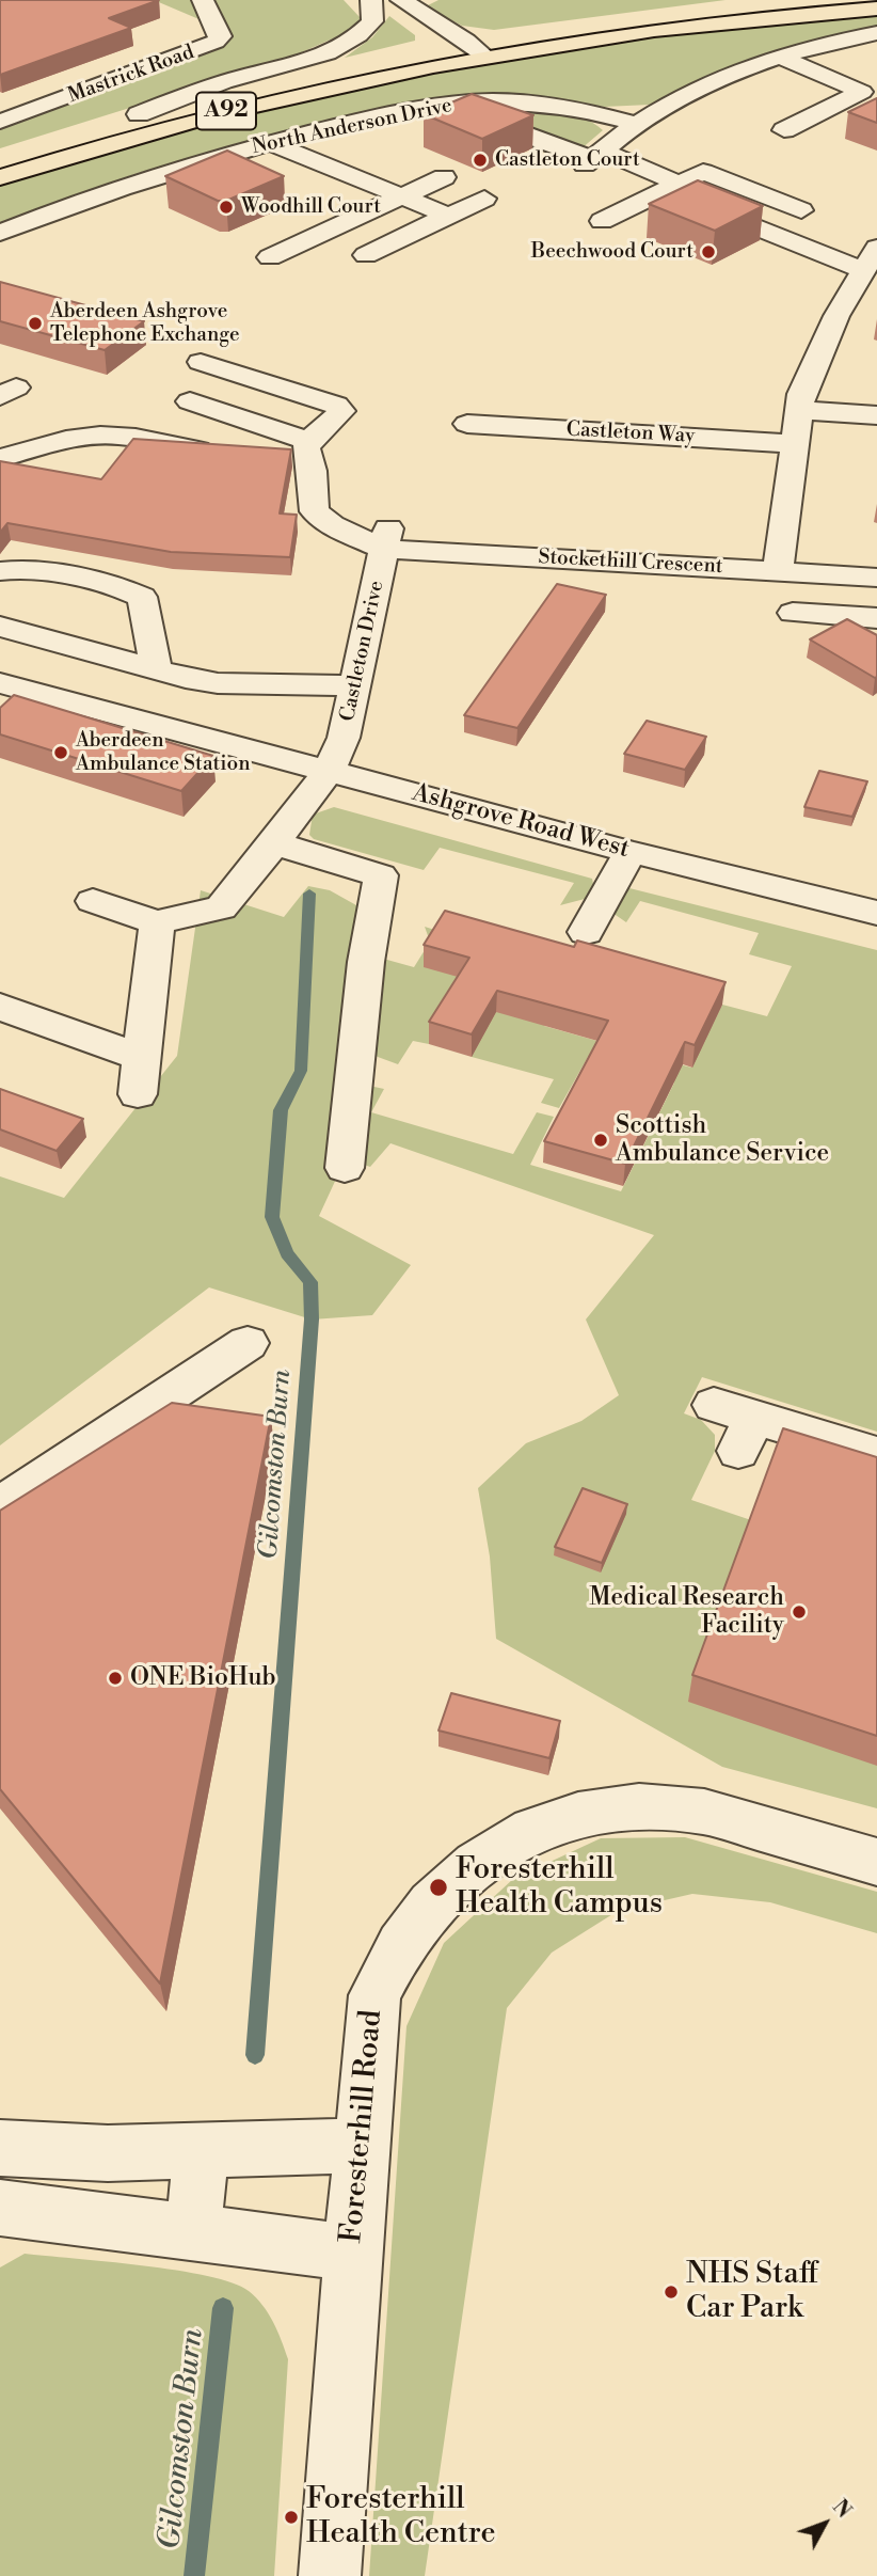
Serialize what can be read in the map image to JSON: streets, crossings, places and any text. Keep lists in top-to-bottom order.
{
  "streets": {
    "main road": ["A92", "North Anderson Drive"],
    "street": [
      "Mastrick Road",
      "Castleton Way",
      "Stockethill Crescent",
      "Castleton Drive",
      "Ashgrove Road West",
      "Foresterhill Road"
    ]
  },
  "crossings": [
    ["Mastrick Road", "North Anderson Drive"],
    ["Stockethill Crescent", "Castleton Drive"],
    ["Castleton Drive", "Ashgrove Road West"]
  ],
  "water": ["Gilcomston Burn"],
  "places": [
    "Castleton Court",
    "Woodhill Court",
    "Beechwood Court",
    "Aberdeen Ashgrove Telephone Exchange",
    "Aberdeen Ambulance Station",
    "Scottish Ambulance Service",
    "Medical Research Facility",
    "ONE BioHub",
    "Foresterhill Health Campus",
    "NHS Staff Car Park",
    "Foresterhill Health Centre"
  ],
  "north": "top right"
}
